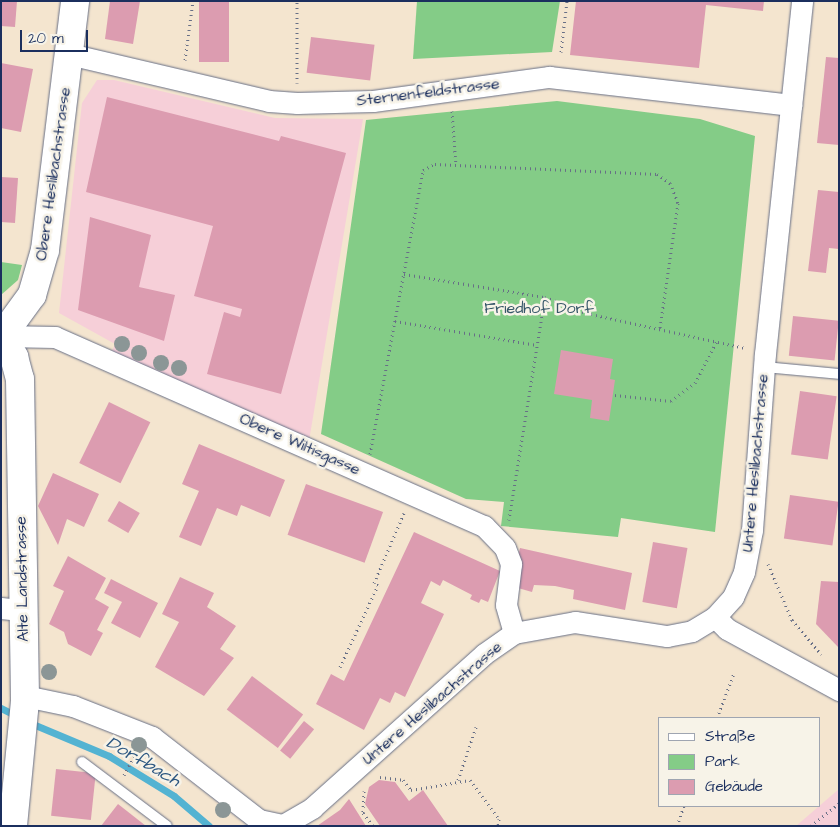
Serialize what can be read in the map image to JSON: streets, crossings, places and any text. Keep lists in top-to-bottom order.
{
  "streets": {
    "street": [
      "Sternenfeldstrasse",
      "Obere Heslibachstrasse",
      "Obere Wiltisgasse",
      "Untere Heslibachstrasse",
      "Alte Landstrasse"
    ]
  },
  "crossings": [
    ["Sternenfeldstrasse", "Obere Heslibachstrasse"],
    ["Sternenfeldstrasse", "Untere Heslibachstrasse"],
    ["Obere Heslibachstrasse", "Obere Wiltisgasse"],
    ["Obere Heslibachstrasse", "Alte Landstrasse"],
    ["Obere Wiltisgasse", "Alte Landstrasse"]
  ],
  "water": ["Dorfbach"],
  "parks": ["Friedhof Dorf"],
  "legend": ["Straße", "Park", "Gebäude"],
  "scale_bar": "20 m"
}
